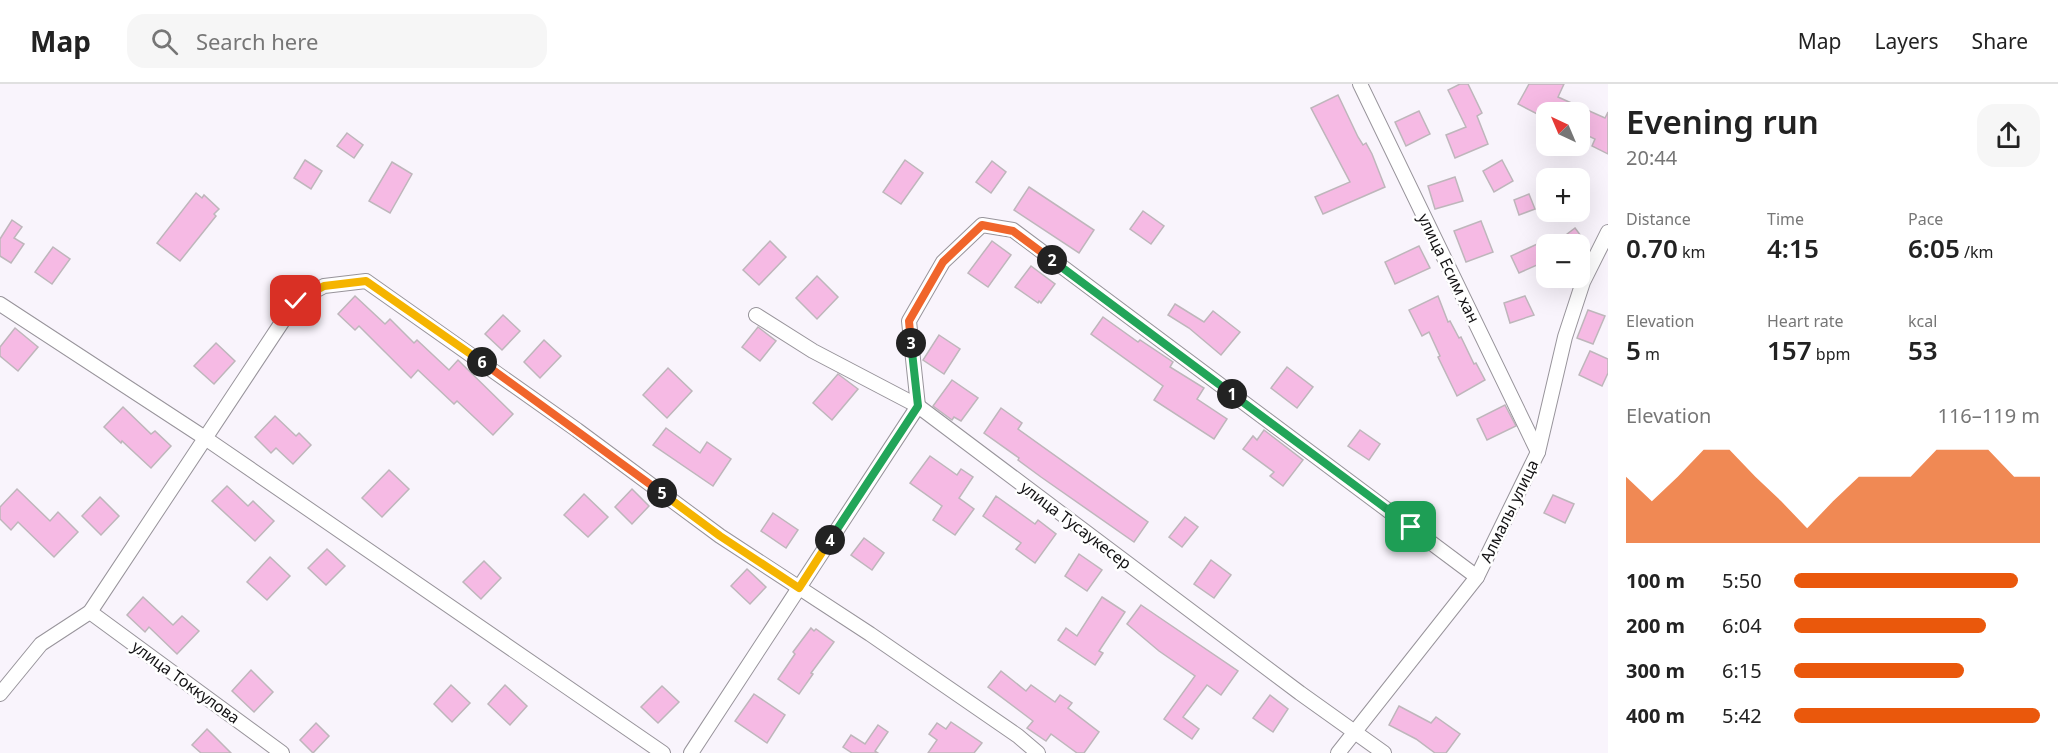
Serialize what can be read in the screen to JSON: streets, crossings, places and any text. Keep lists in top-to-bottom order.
{
  "streets": {
    "street": [
      "улица Есим хан",
      "Алмалы улица",
      "улица Тусаукесер",
      "улица Токкулова"
    ]
  },
  "crossings": [
    ["улица Есим хан", "Алмалы улица"],
    ["Алмалы улица", "улица Тусаукесер"]
  ],
  "north": "top left",
  "page": {
    "header": "Map",
    "search": "Search here",
    "nav": ["Map", "Layers", "Share"],
    "heading": ["Evening run", "20:44"],
    "map_buttons": ["+", "−"],
    "stats": [
      ["Distance", "0.70 km"],
      ["Time", "4:15"],
      ["Pace", "6:05 /km"],
      ["Elevation", "5 m"],
      ["Heart rate", "157 bpm"],
      ["kcal", "53"]
    ],
    "pins": [
      "2",
      "3",
      "6",
      "1",
      "5",
      "4"
    ],
    "chart": ["Elevation", "116–119 m"],
    "list": [
      {
        "name": "100 m",
        "note": "5:50"
      },
      {
        "name": "200 m",
        "note": "6:04"
      },
      {
        "name": "300 m",
        "note": "6:15"
      },
      {
        "name": "400 m",
        "note": "5:42"
      }
    ]
  }
}
